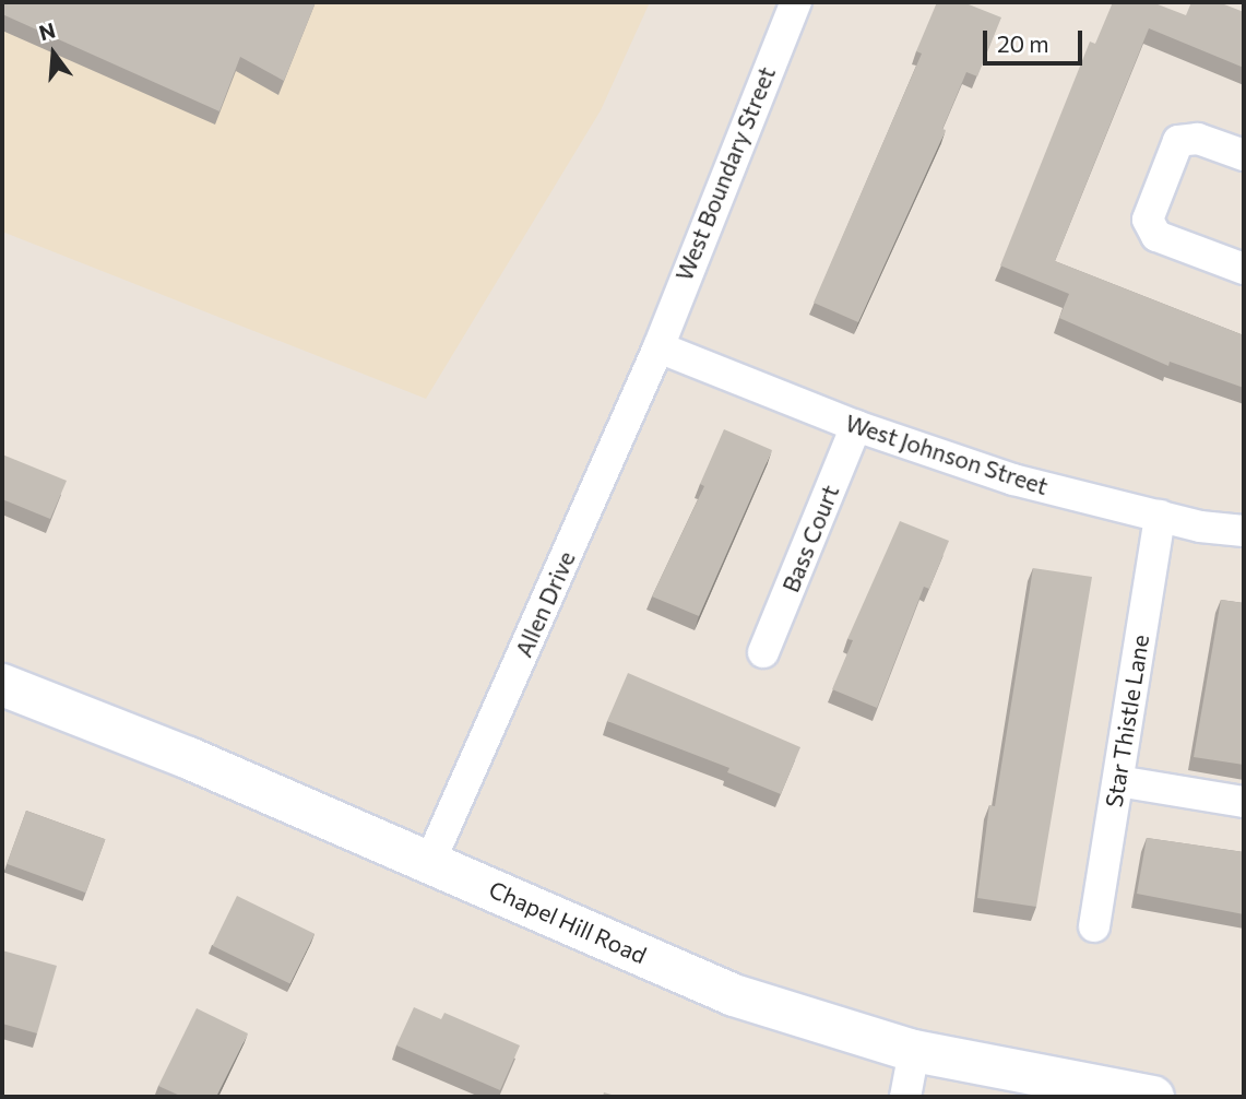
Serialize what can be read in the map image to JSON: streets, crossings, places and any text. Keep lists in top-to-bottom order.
{
  "streets": {
    "main road": ["Chapel Hill Road"],
    "street": [
      "West Boundary Street",
      "West Johnson Street",
      "Bass Court",
      "Allen Drive",
      "Star Thistle Lane"
    ]
  },
  "crossings": [
    ["West Boundary Street", "West Johnson Street"],
    ["West Boundary Street", "Allen Drive"],
    ["West Johnson Street", "Bass Court"],
    ["West Johnson Street", "Allen Drive"],
    ["West Johnson Street", "Star Thistle Lane"],
    ["Allen Drive", "Chapel Hill Road"]
  ],
  "scale_bar": "20 m",
  "north": "top"
}
